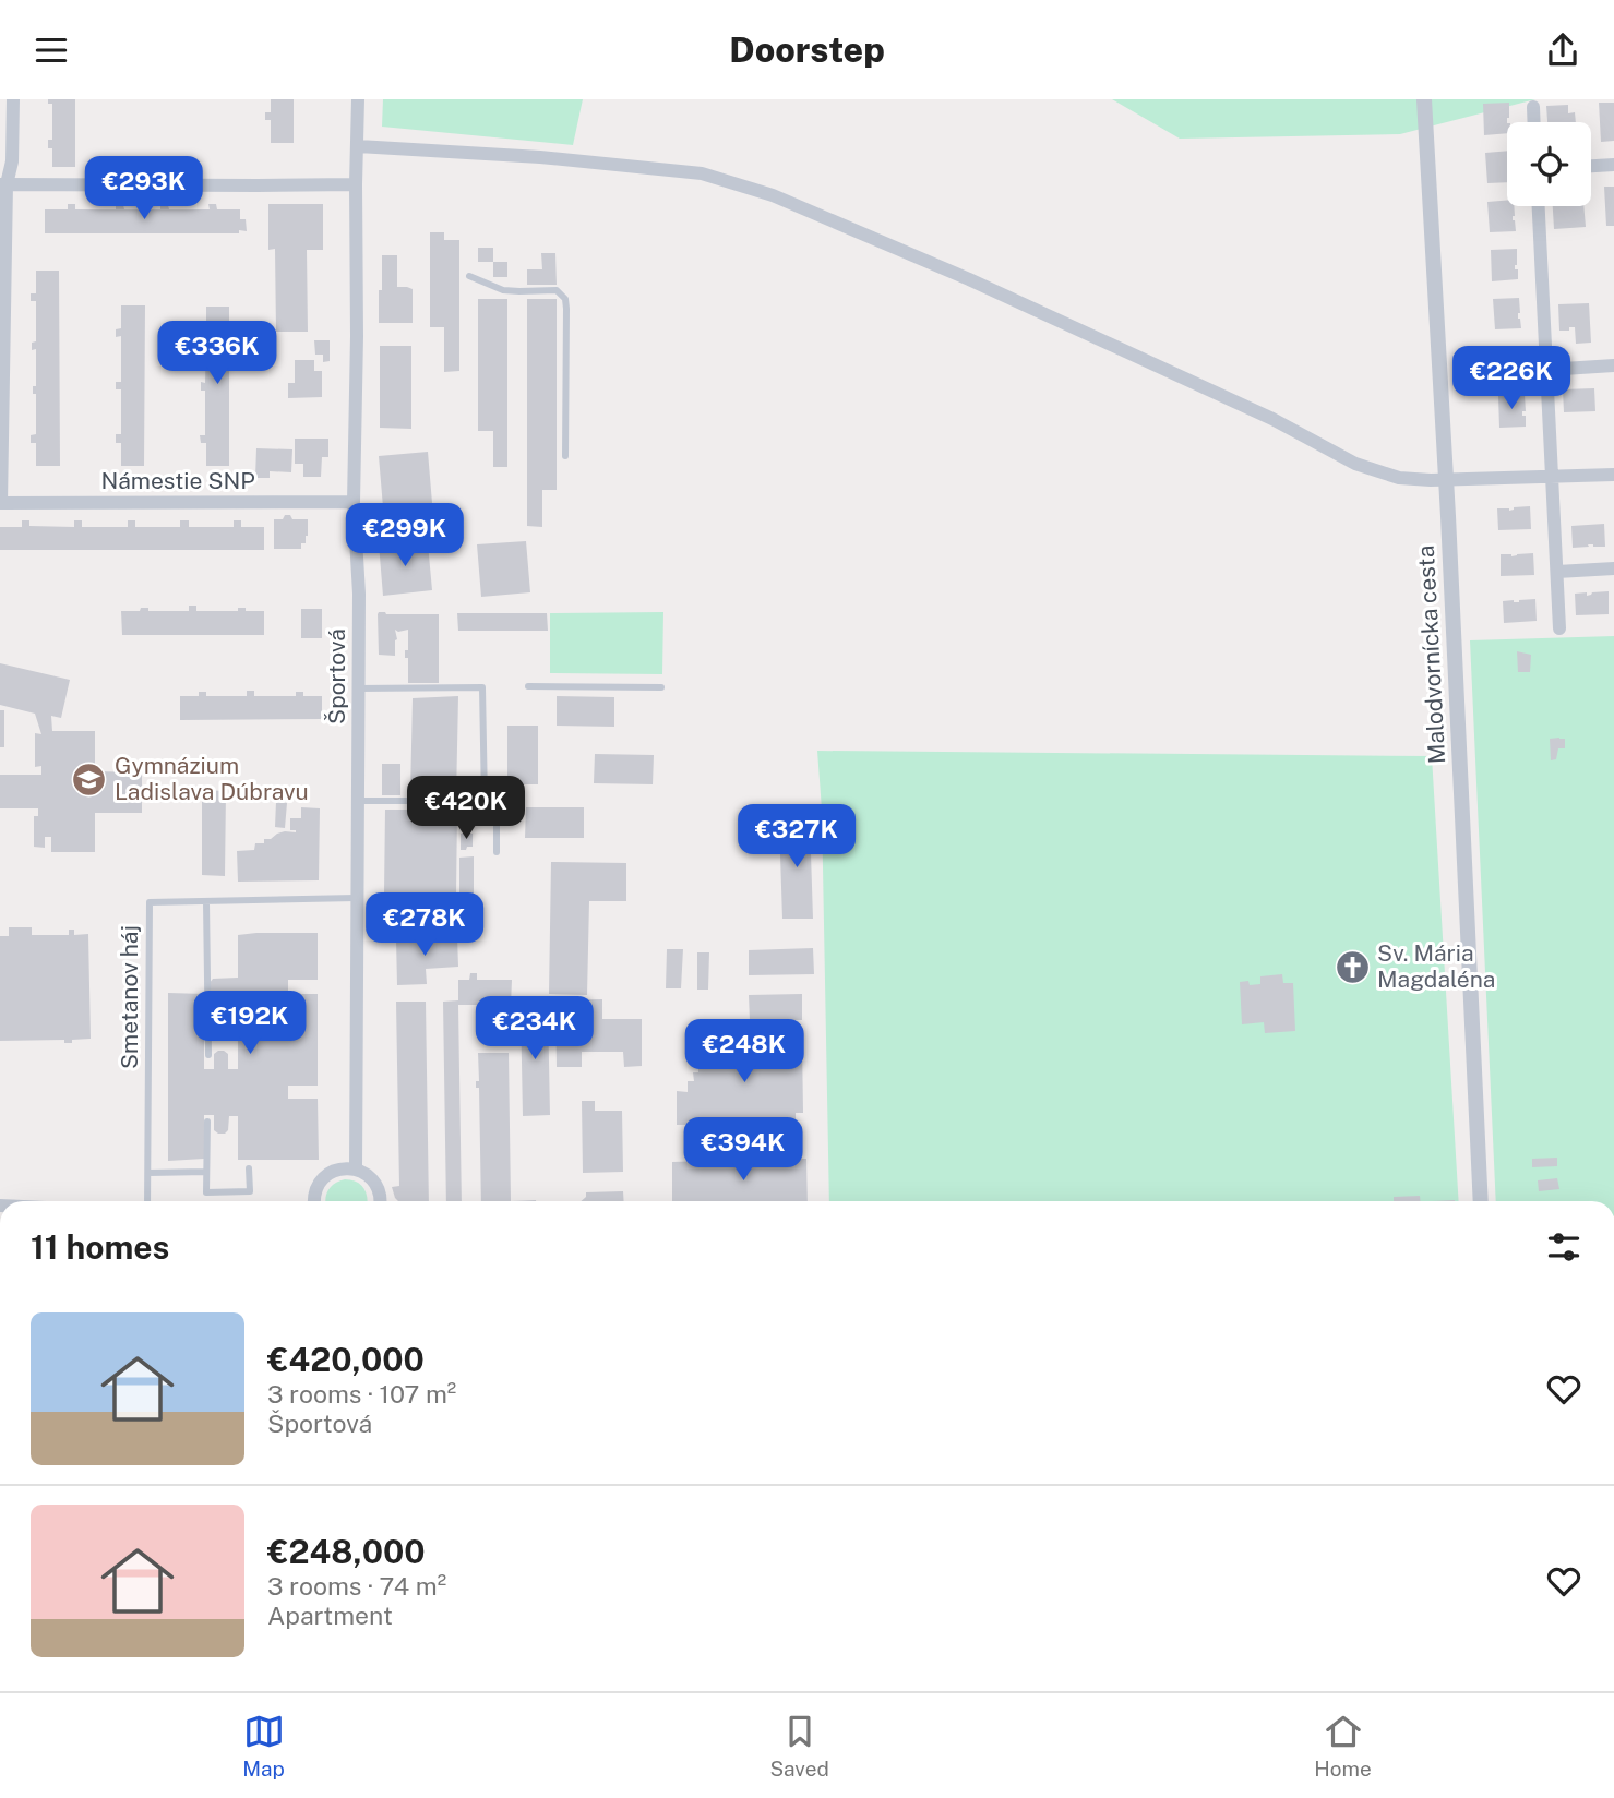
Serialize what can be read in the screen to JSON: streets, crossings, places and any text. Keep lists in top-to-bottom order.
{
  "streets": {
    "street": ["Námestie SNP", "Malodvornícka cesta", "Športová"],
    "lane": ["Smetanov háj"]
  },
  "crossings": [
    ["Námestie SNP", "Športová"],
    ["Športová", "Smetanov háj"]
  ],
  "places": {
    "school or university": ["Gymnázium Ladislava Dúbravu"],
    "church": ["Sv. Mária Magdaléna"]
  },
  "page": {
    "header": "Doorstep",
    "price": [
      "€293K",
      "€336K",
      "€226K",
      "€299K",
      "€420K",
      "€327K",
      "€278K",
      "€192K",
      "€234K",
      "€248K",
      "€394K"
    ],
    "heading": "11 homes",
    "list": [
      {
        "name": "€420,000",
        "note": "3 rooms · 107 m² · Športová"
      },
      {
        "name": "€248,000",
        "note": "3 rooms · 74 m² · Apartment"
      }
    ],
    "tabs": ["Map", "Saved", "Home"]
  }
}
